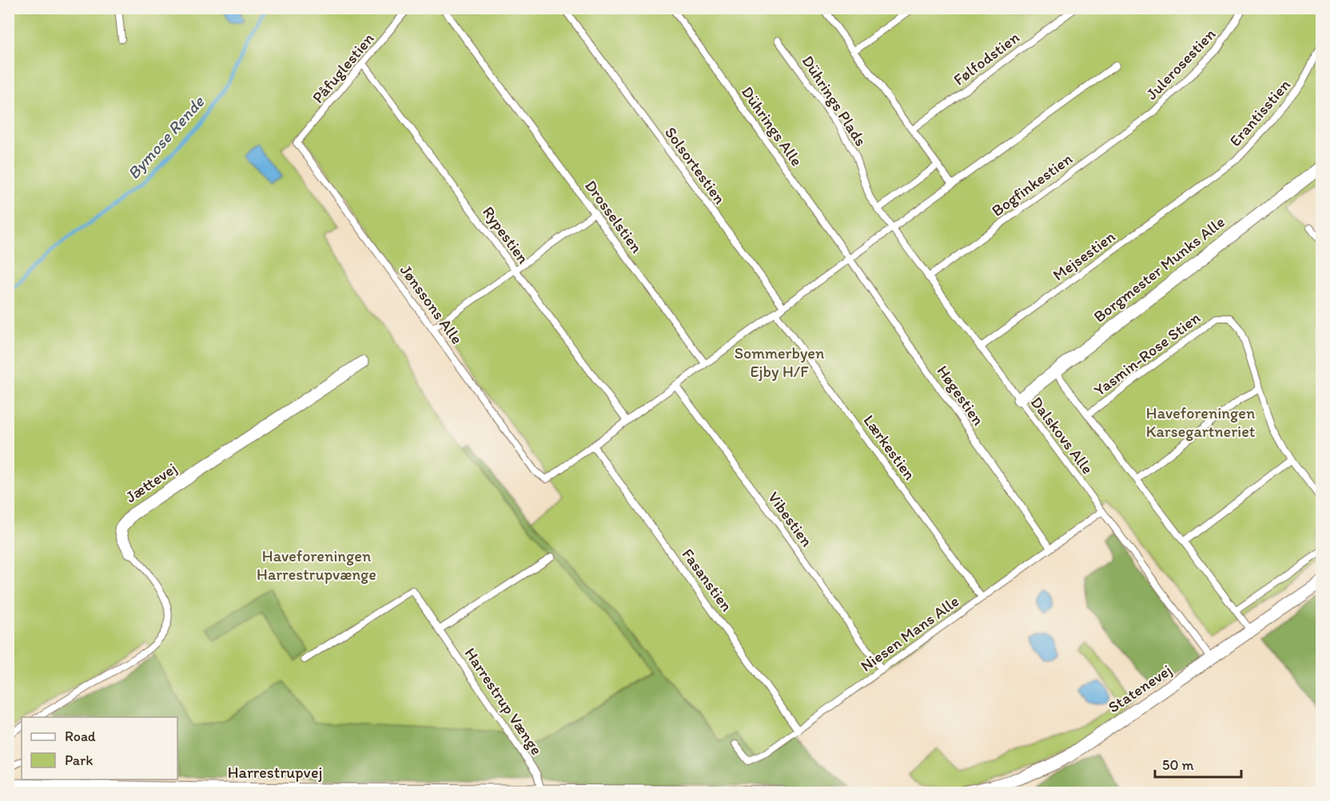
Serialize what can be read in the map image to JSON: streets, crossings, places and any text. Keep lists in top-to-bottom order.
{
  "streets": {
    "street": [
      "Borgmester Munks Alle",
      "Jættevej",
      "Statenevej",
      "Harrestrupvej"
    ],
    "lane": [
      "Følfodstien",
      "Julerosestien",
      "Påfuglestien",
      "Dührings Plads",
      "Erantisstien",
      "Dührings Alle",
      "Solsortestien",
      "Bogfinkestien",
      "Drosselstien",
      "Rypestien",
      "Mejsestien",
      "Jønssons Alle",
      "Yasmin-Rose Stien",
      "Høgestien",
      "Dalskovs Alle",
      "Lærkestien",
      "Vibestien",
      "Fasanstien",
      "Niesen Mans Alle",
      "Harrestrup Vænge"
    ]
  },
  "crossings": [
    ["Julerosestien", "Bogfinkestien"],
    ["Påfuglestien", "Rypestien"],
    ["Påfuglestien", "Jønssons Alle"],
    ["Dührings Plads", "Dalskovs Alle"],
    ["Erantisstien", "Mejsestien"],
    ["Dührings Alle", "Høgestien"],
    ["Bogfinkestien", "Dalskovs Alle"],
    ["Mejsestien", "Dalskovs Alle"],
    ["Borgmester Munks Alle", "Yasmin-Rose Stien"],
    ["Borgmester Munks Alle", "Dalskovs Alle"],
    ["Jønssons Alle", "Fasanstien"],
    ["Yasmin-Rose Stien", "Statenevej"],
    ["Høgestien", "Niesen Mans Alle"],
    ["Dalskovs Alle", "Niesen Mans Alle"],
    ["Dalskovs Alle", "Statenevej"],
    ["Lærkestien", "Niesen Mans Alle"],
    ["Vibestien", "Niesen Mans Alle"],
    ["Fasanstien", "Niesen Mans Alle"],
    ["Harrestrup Vænge", "Harrestrupvej"]
  ],
  "water": ["Bymose Rende"],
  "parks": ["Sommerbyen Ejby H/F", "Haveforeningen Karsegartneriet", "Haveforeningen Harrestrupvænge"],
  "legend": ["Road", "Park"],
  "scale_bar": "50 m"
}
